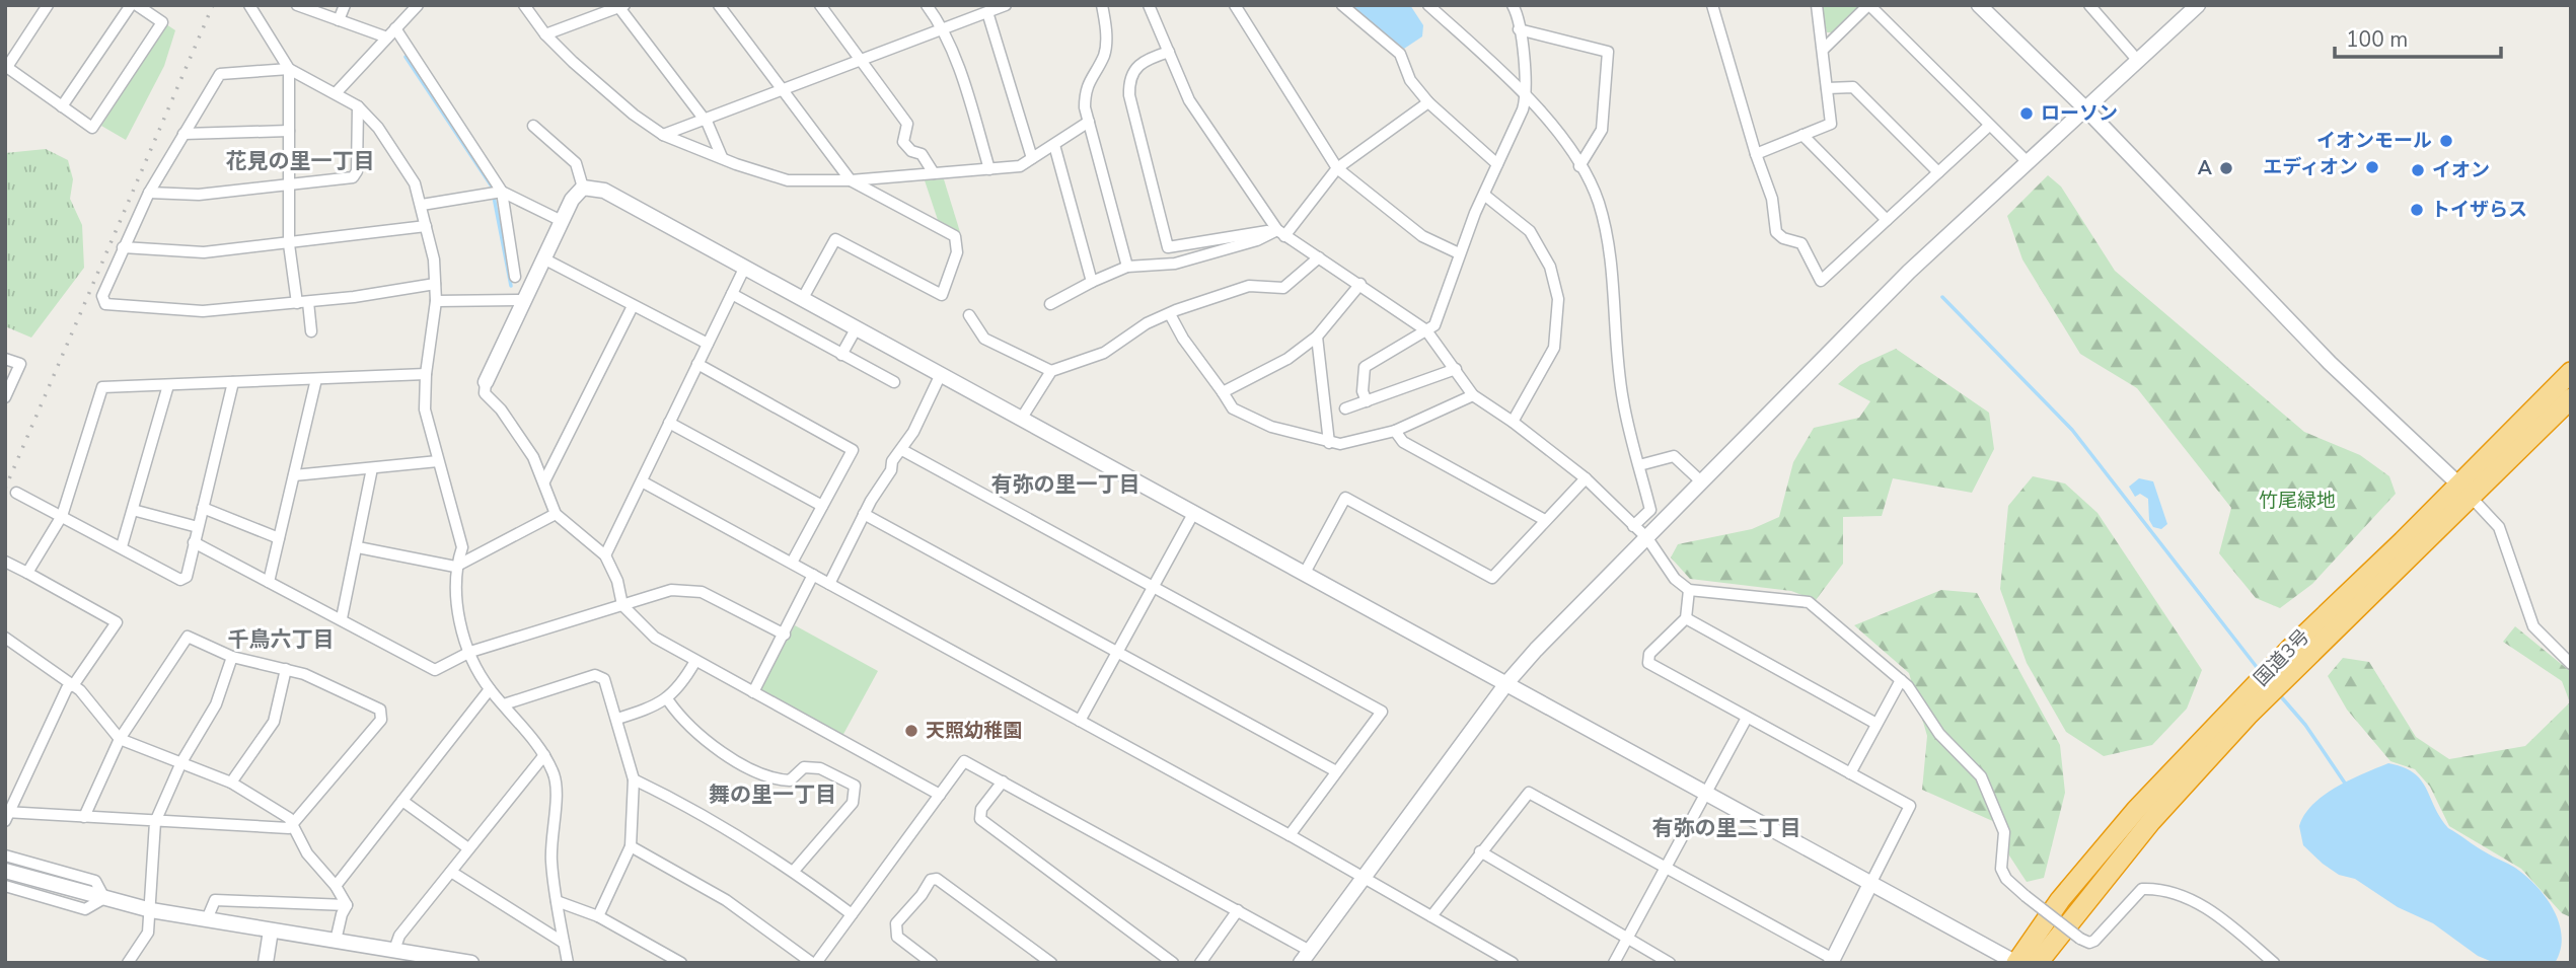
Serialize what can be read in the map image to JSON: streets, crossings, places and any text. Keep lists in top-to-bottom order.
{
  "streets": {
    "highway": ["国道3号"]
  },
  "districts": [
    "花見の里一丁目",
    "有弥の里一丁目",
    "千鳥六丁目",
    "舞の里一丁目",
    "有弥の里二丁目"
  ],
  "parks": ["竹尾緑地"],
  "places": [
    "ローソン",
    "イオンモール",
    "エディオン",
    "A",
    "イオン",
    "トイザらス",
    "天照幼稚園"
  ],
  "scale_bar": "100 m"
}
